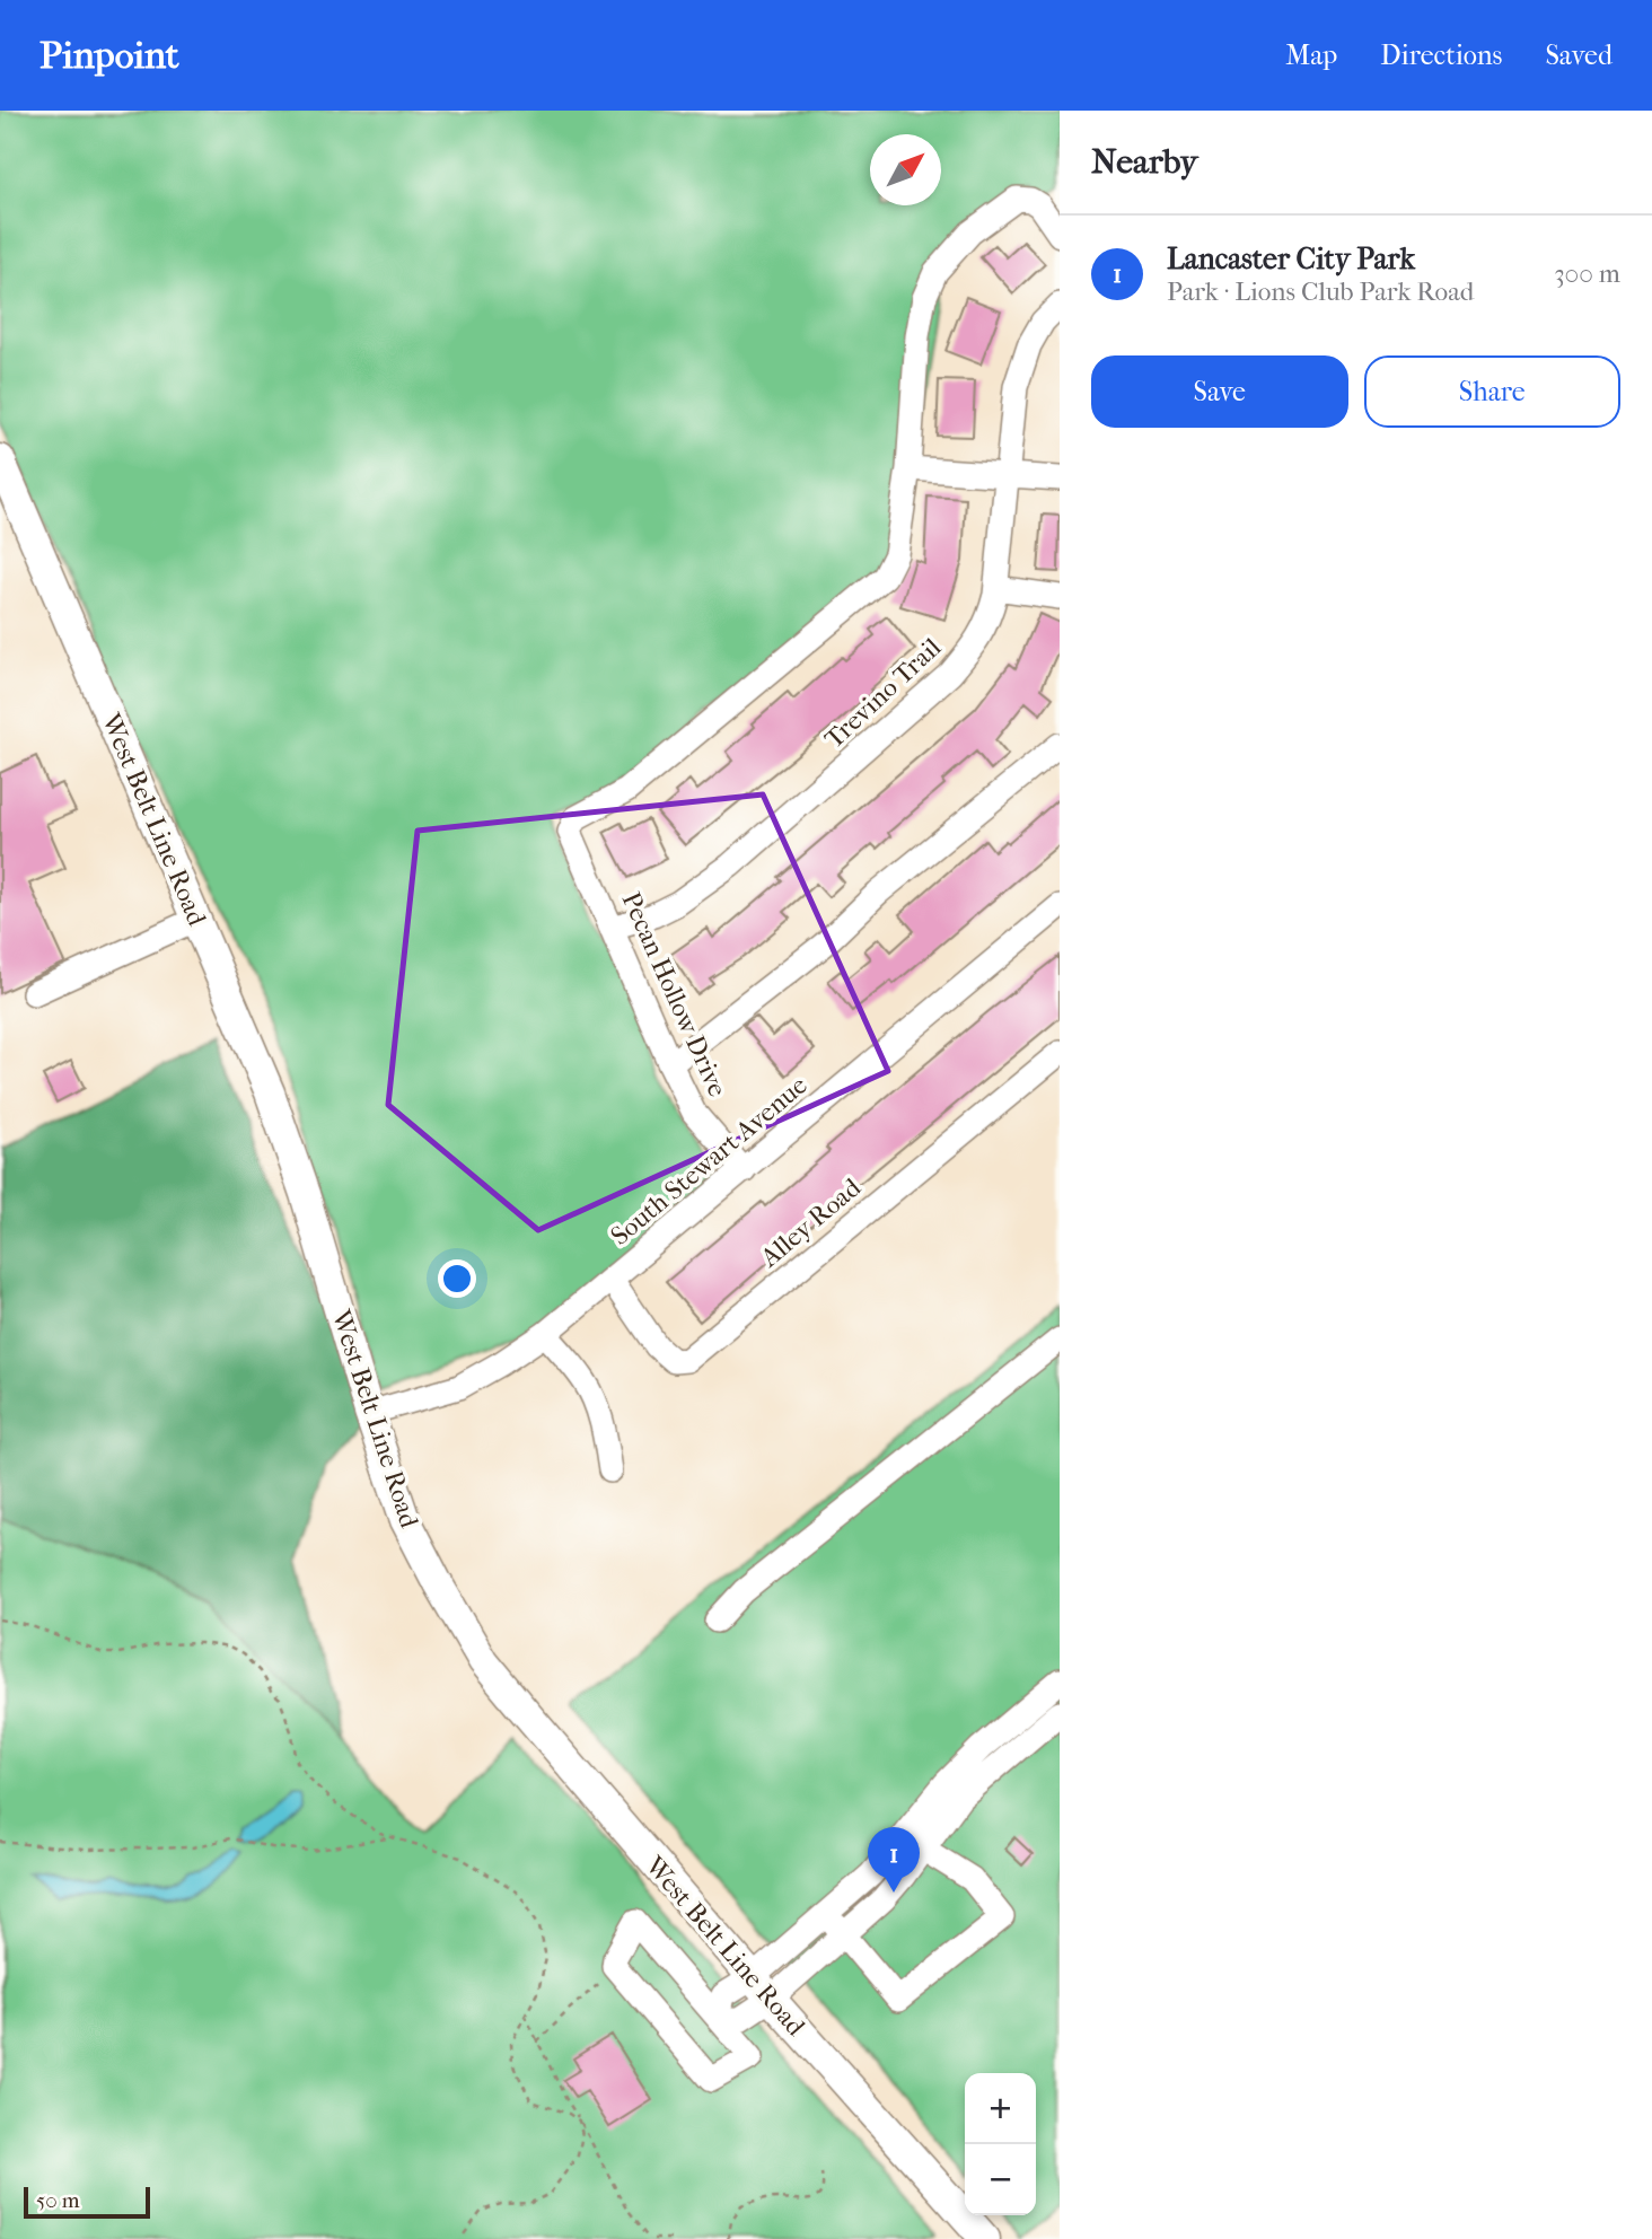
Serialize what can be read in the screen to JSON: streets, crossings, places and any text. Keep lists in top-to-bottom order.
{
  "streets": {
    "main road": ["West Belt Line Road"],
    "street": [
      "Trevino Trail",
      "Pecan Hollow Drive",
      "South Stewart Avenue",
      "Alley Road"
    ]
  },
  "crossings": [
    ["Trevino Trail", "Pecan Hollow Drive"],
    ["West Belt Line Road", "South Stewart Avenue"],
    ["Pecan Hollow Drive", "South Stewart Avenue"],
    ["South Stewart Avenue", "Alley Road"]
  ],
  "scale_bar": "50 m",
  "north": "top right",
  "page": {
    "header": "Pinpoint",
    "nav": ["Map", "Directions", "Saved"],
    "heading": "Nearby",
    "list": [
      {
        "mark": "1",
        "name": "Lancaster City Park",
        "note": "Park · Lions Club Park Road",
        "value": "300 m"
      }
    ],
    "buttons": ["Save", "Share"],
    "pins": "1",
    "map_buttons": ["+", "−"],
    "scale": "50 m"
  }
}
